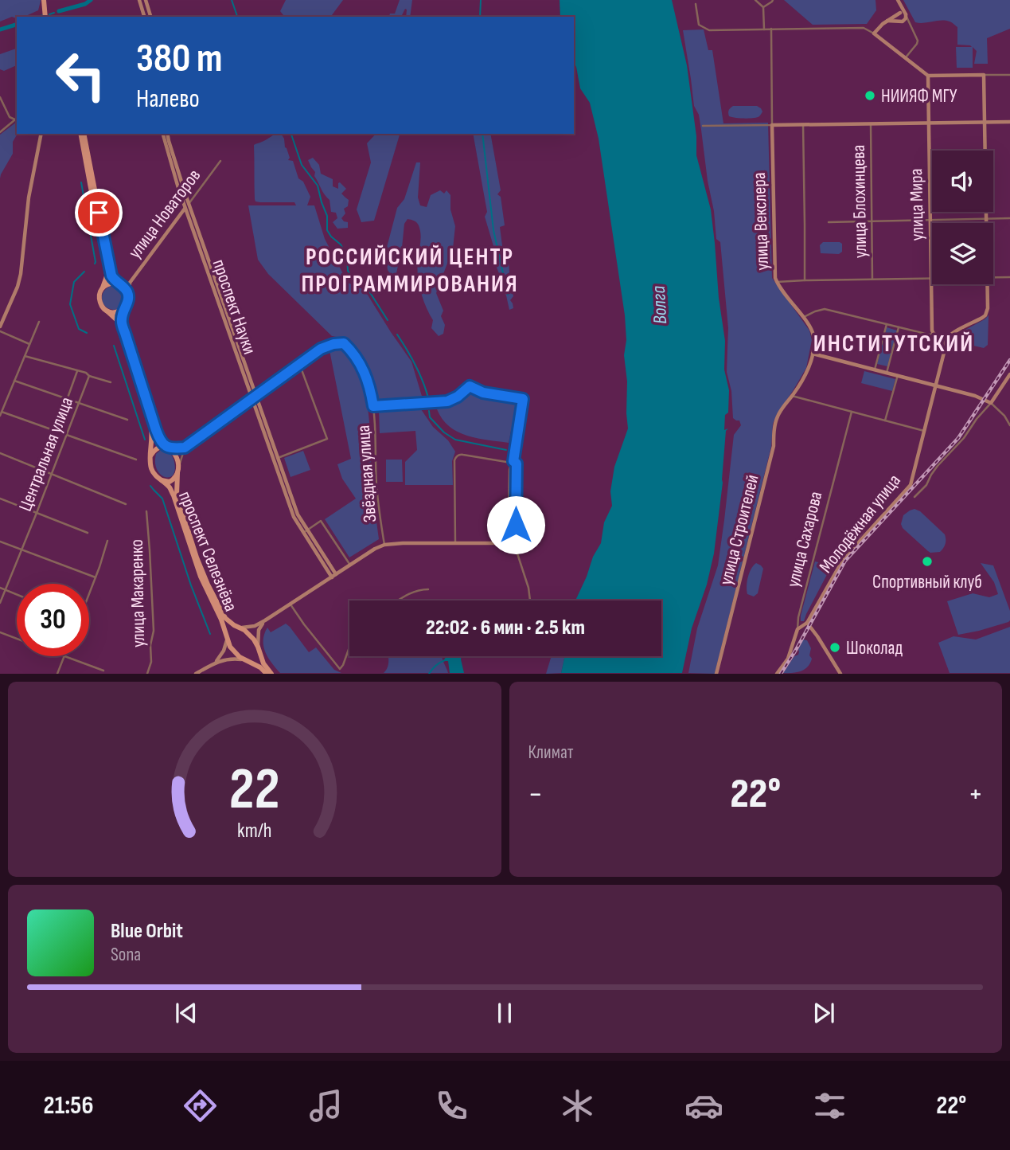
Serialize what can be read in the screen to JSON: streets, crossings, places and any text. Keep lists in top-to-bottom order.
{
  "streets": {
    "main road": ["проспект Селезнёва"],
    "street": [
      "улица Блохинцева",
      "улица Мира",
      "улица Новаторов",
      "улица Векслера",
      "проспект Науки",
      "Центральная улица",
      "Звёздная улица",
      "Молодёжная улица",
      "улица Строителей",
      "улица Сахарова",
      "улица Макаренко"
    ]
  },
  "crossings": [
    ["улица Новаторов", "проспект Науки"],
    ["улица Векслера", "улица Строителей"],
    ["Молодёжная улица", "улица Сахарова"]
  ],
  "districts": ["РОССИЙСКИЙ ЦЕНТР ПРОГРАММИРОВАНИЯ", "ИНСТИТУТСКИЙ"],
  "water": ["Волга"],
  "places": ["НИИЯФ МГУ", "Спортивный клуб", "Шоколад"],
  "page": {
    "turn": ["380 m", "Налево"],
    "limit": "30",
    "trip": "22:02 · 6 мин · 2.5 km",
    "tile": "Климат",
    "heat": ["−", "22°", "+"],
    "song": ["Blue Orbit", "Sona"],
    "tabs": ["21:56", "22°"],
    "gauge": ["22", "km/h"]
  }
}
